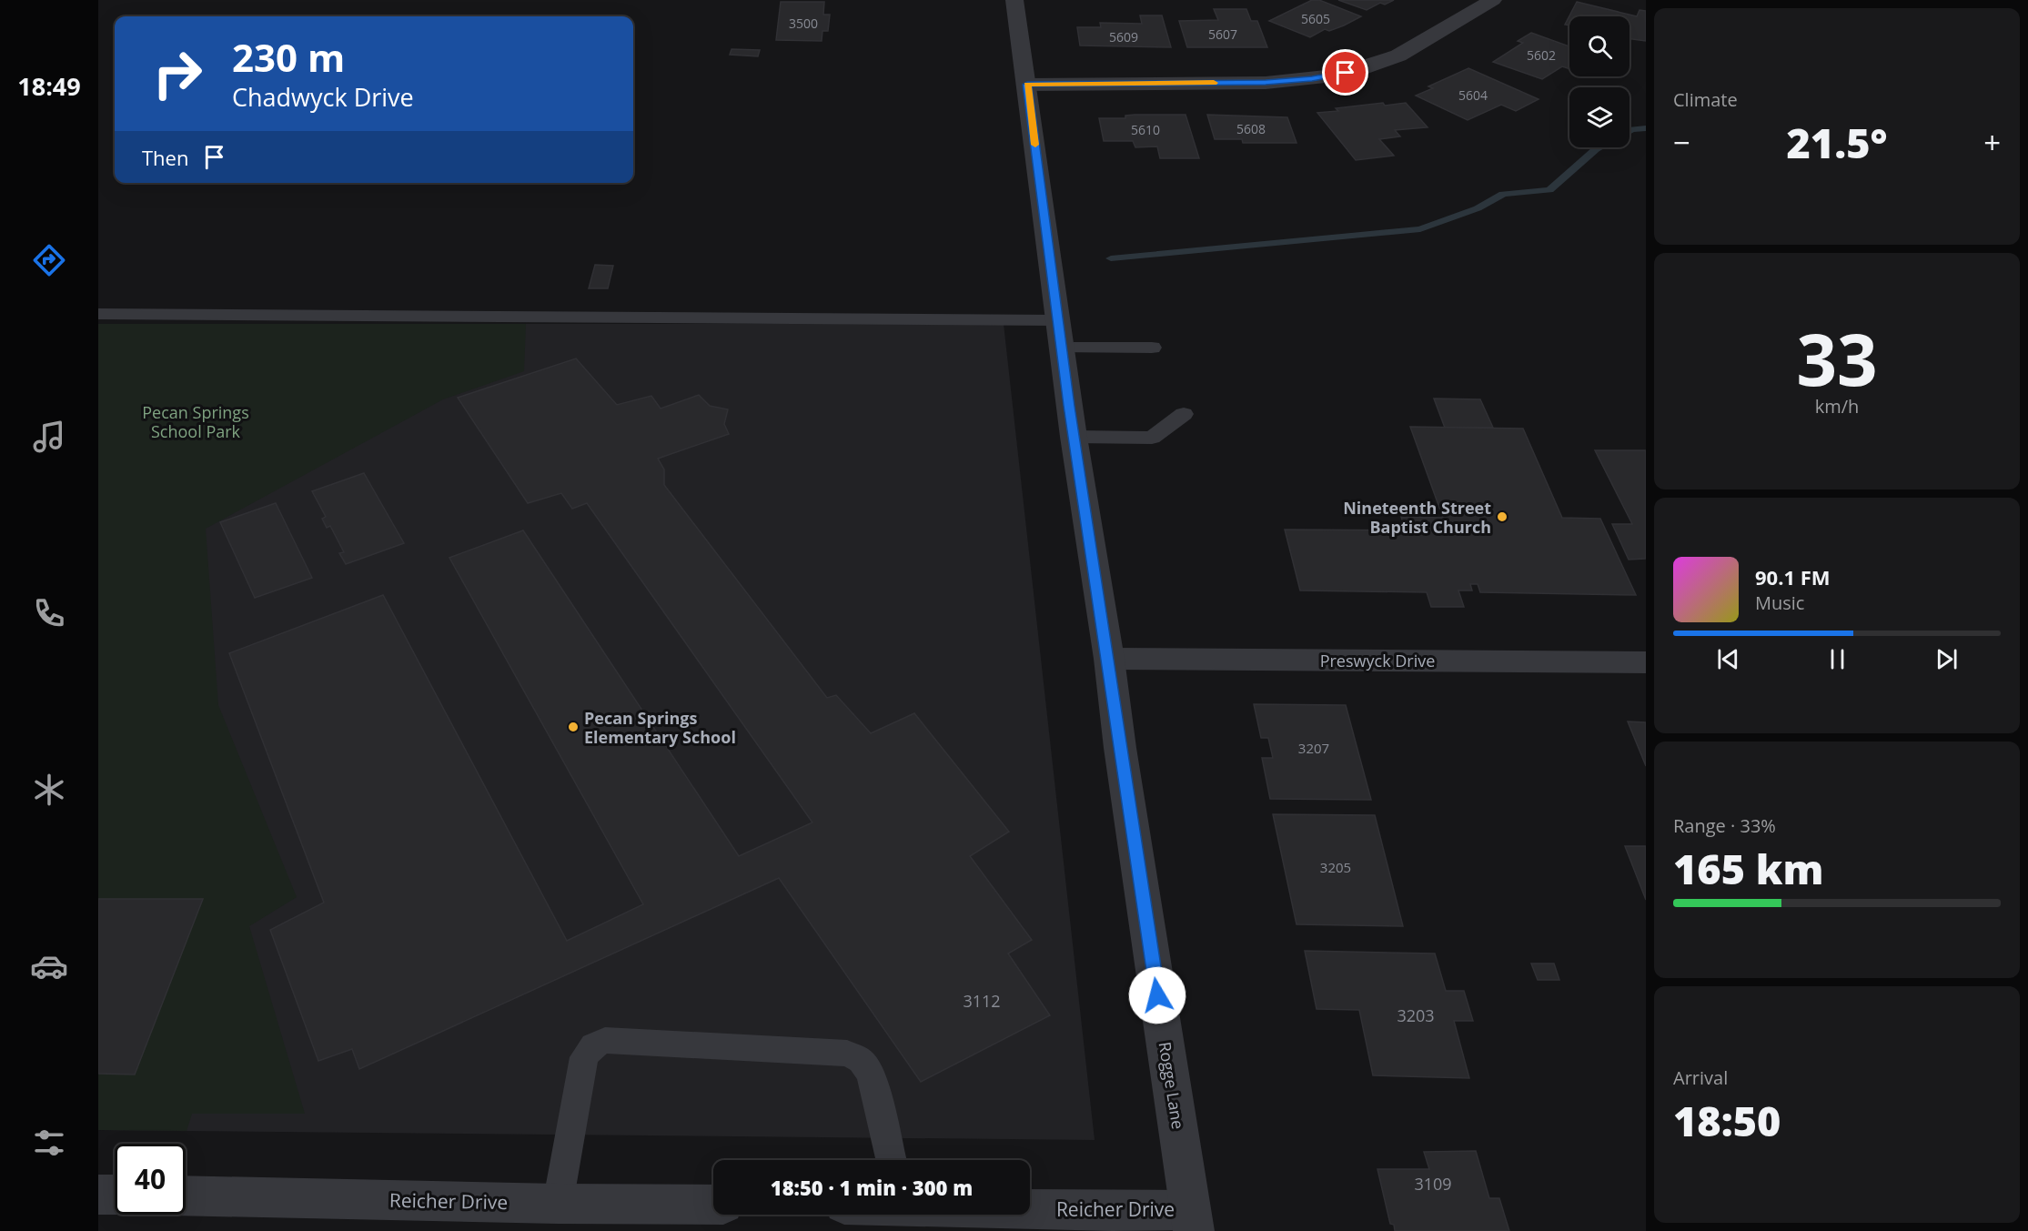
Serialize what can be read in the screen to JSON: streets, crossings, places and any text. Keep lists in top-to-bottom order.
{
  "streets": {
    "street": ["Preswyck Drive", "Rogge Lane", "Reicher Drive"]
  },
  "crossings": [
    ["Preswyck Drive", "Rogge Lane"],
    ["Rogge Lane", "Reicher Drive"]
  ],
  "parks": ["Pecan Springs School Park"],
  "places": ["Nineteenth Street Baptist Church", "Pecan Springs Elementary School"],
  "house_numbers": [
    "5605",
    "3500",
    "5607",
    "5609",
    "5602",
    "5604",
    "5608",
    "5610",
    "3207",
    "3205",
    "3112",
    "3203",
    "3109"
  ],
  "page": {
    "tabs": "18:49",
    "tile": [
      "Climate",
      ["33", "km/h"],
      ["Range · 33%", "165 km"],
      ["Arrival", "18:50"]
    ],
    "turn": ["230 m", "Chadwyck Drive"],
    "heat": ["−", "21.5°", "+"],
    "then": "Then",
    "song": ["90.1 FM", "Music"],
    "limit": "40",
    "trip": "18:50 · 1 min · 300 m"
  }
}
